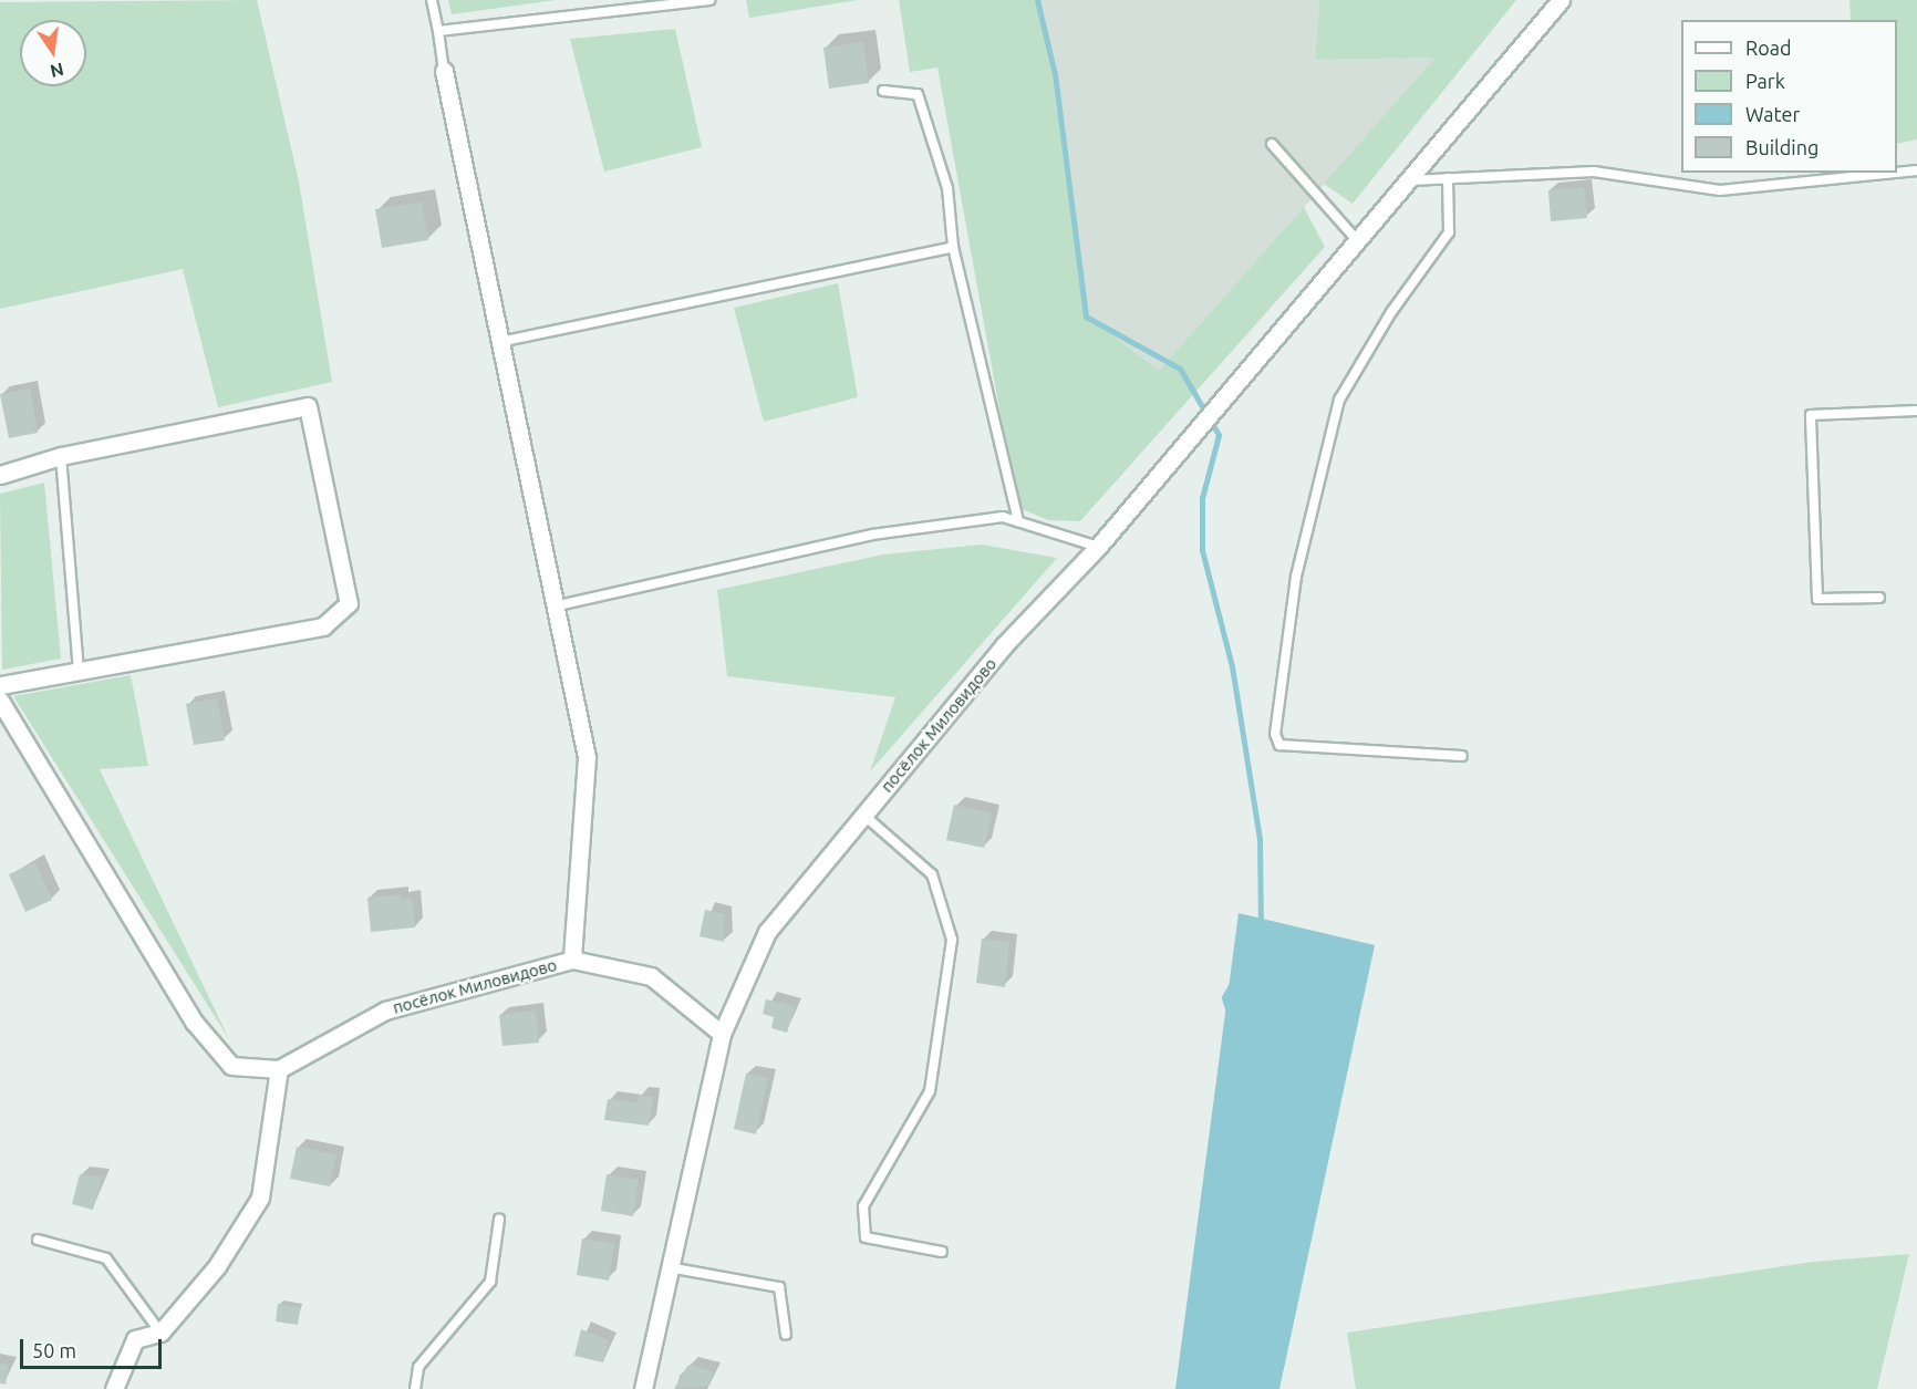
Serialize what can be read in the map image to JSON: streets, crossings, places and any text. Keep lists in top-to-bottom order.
{
  "streets": {
    "street": ["посёлок Миловидово"]
  },
  "legend": [
    "Road",
    "Park",
    "Water",
    "Building"
  ],
  "scale_bar": "50 m",
  "north": "bottom"
}
